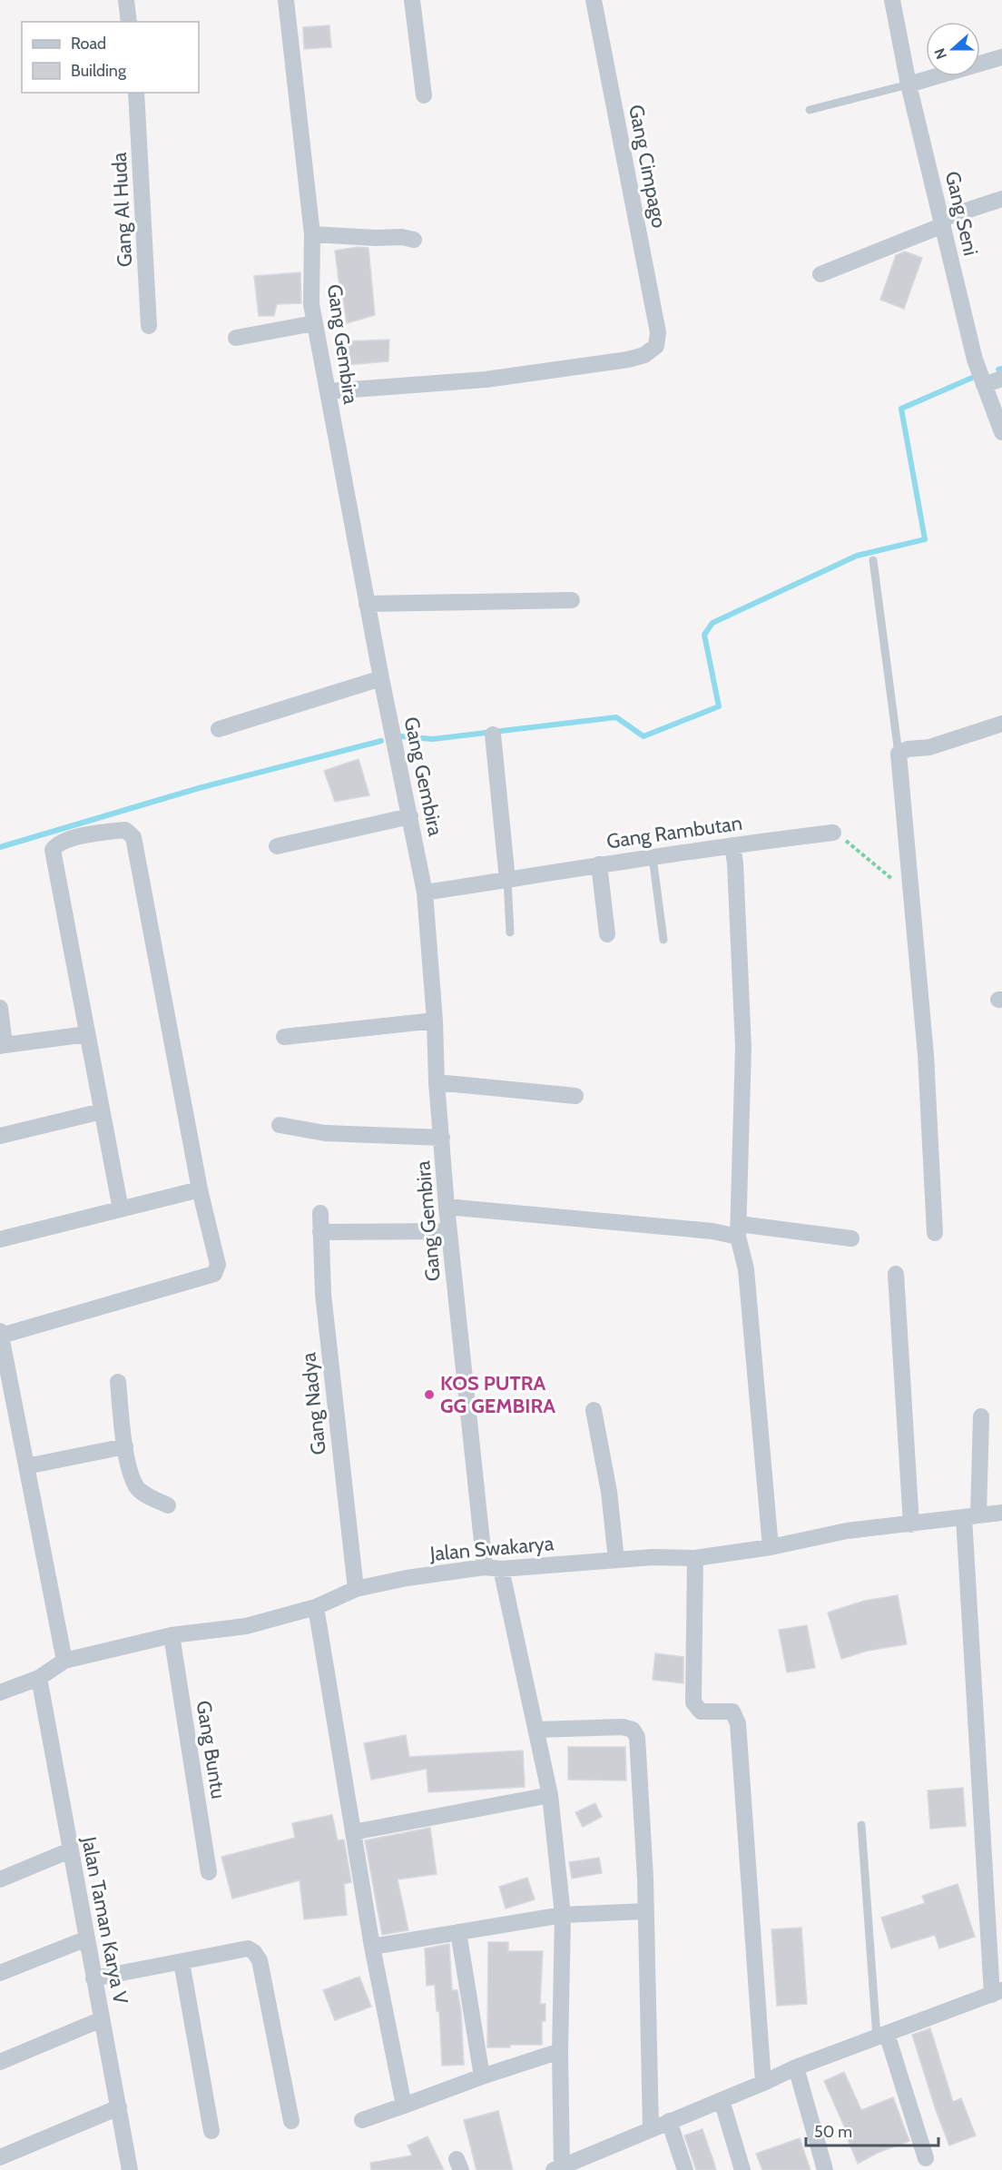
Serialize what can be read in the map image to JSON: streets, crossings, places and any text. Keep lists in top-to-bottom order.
{
  "streets": {
    "street": [
      "Gang Cimpago",
      "Gang Al Huda",
      "Gang Seni",
      "Gang Gembira",
      "Gang Rambutan",
      "Gang Nadya",
      "Jalan Swakarya",
      "Gang Buntu",
      "Jalan Taman Karya V"
    ]
  },
  "crossings": [
    ["Gang Cimpago", "Gang Gembira"],
    ["Gang Gembira", "Gang Rambutan"],
    ["Gang Gembira", "Jalan Swakarya"],
    ["Gang Nadya", "Jalan Swakarya"],
    ["Jalan Swakarya", "Gang Buntu"],
    ["Jalan Swakarya", "Jalan Taman Karya V"]
  ],
  "places": ["KOS PUTRA GG GEMBIRA"],
  "legend": ["Road", "Building"],
  "scale_bar": "50 m",
  "north": "left"
}
